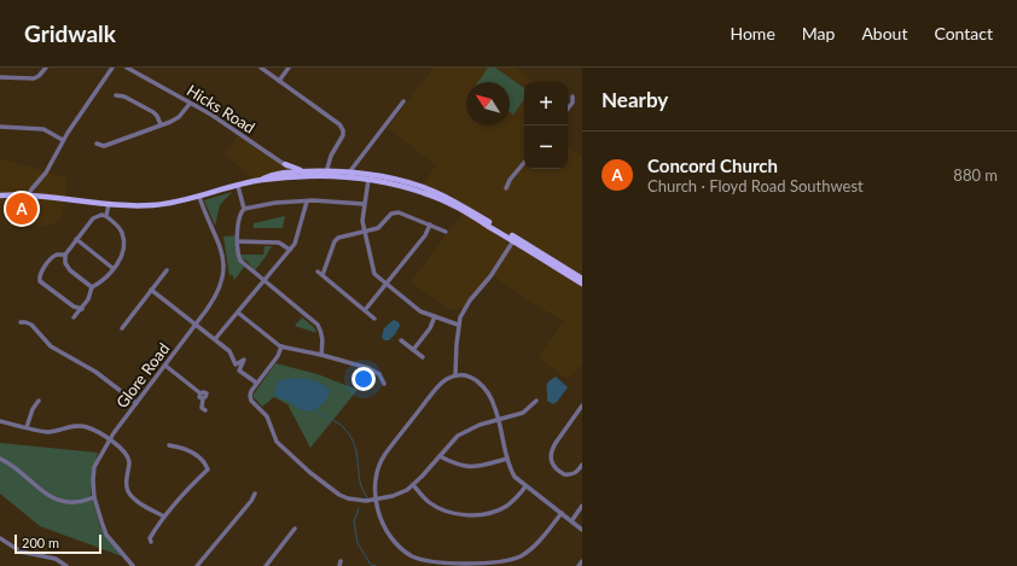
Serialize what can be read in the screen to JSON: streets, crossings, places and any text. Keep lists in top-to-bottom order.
{
  "streets": {
    "street": ["Hicks Road", "Glore Road"]
  },
  "scale_bar": "200 m",
  "north": "top left",
  "page": {
    "header": "Gridwalk",
    "nav": [
      "Home",
      "Map",
      "About",
      "Contact"
    ],
    "heading": "Nearby",
    "map_buttons": ["+", "−"],
    "list": [
      {
        "mark": "A",
        "name": "Concord Church",
        "note": "Church · Floyd Road Southwest",
        "value": "880 m"
      }
    ],
    "pins": "A",
    "scale": "200 m"
  }
}
